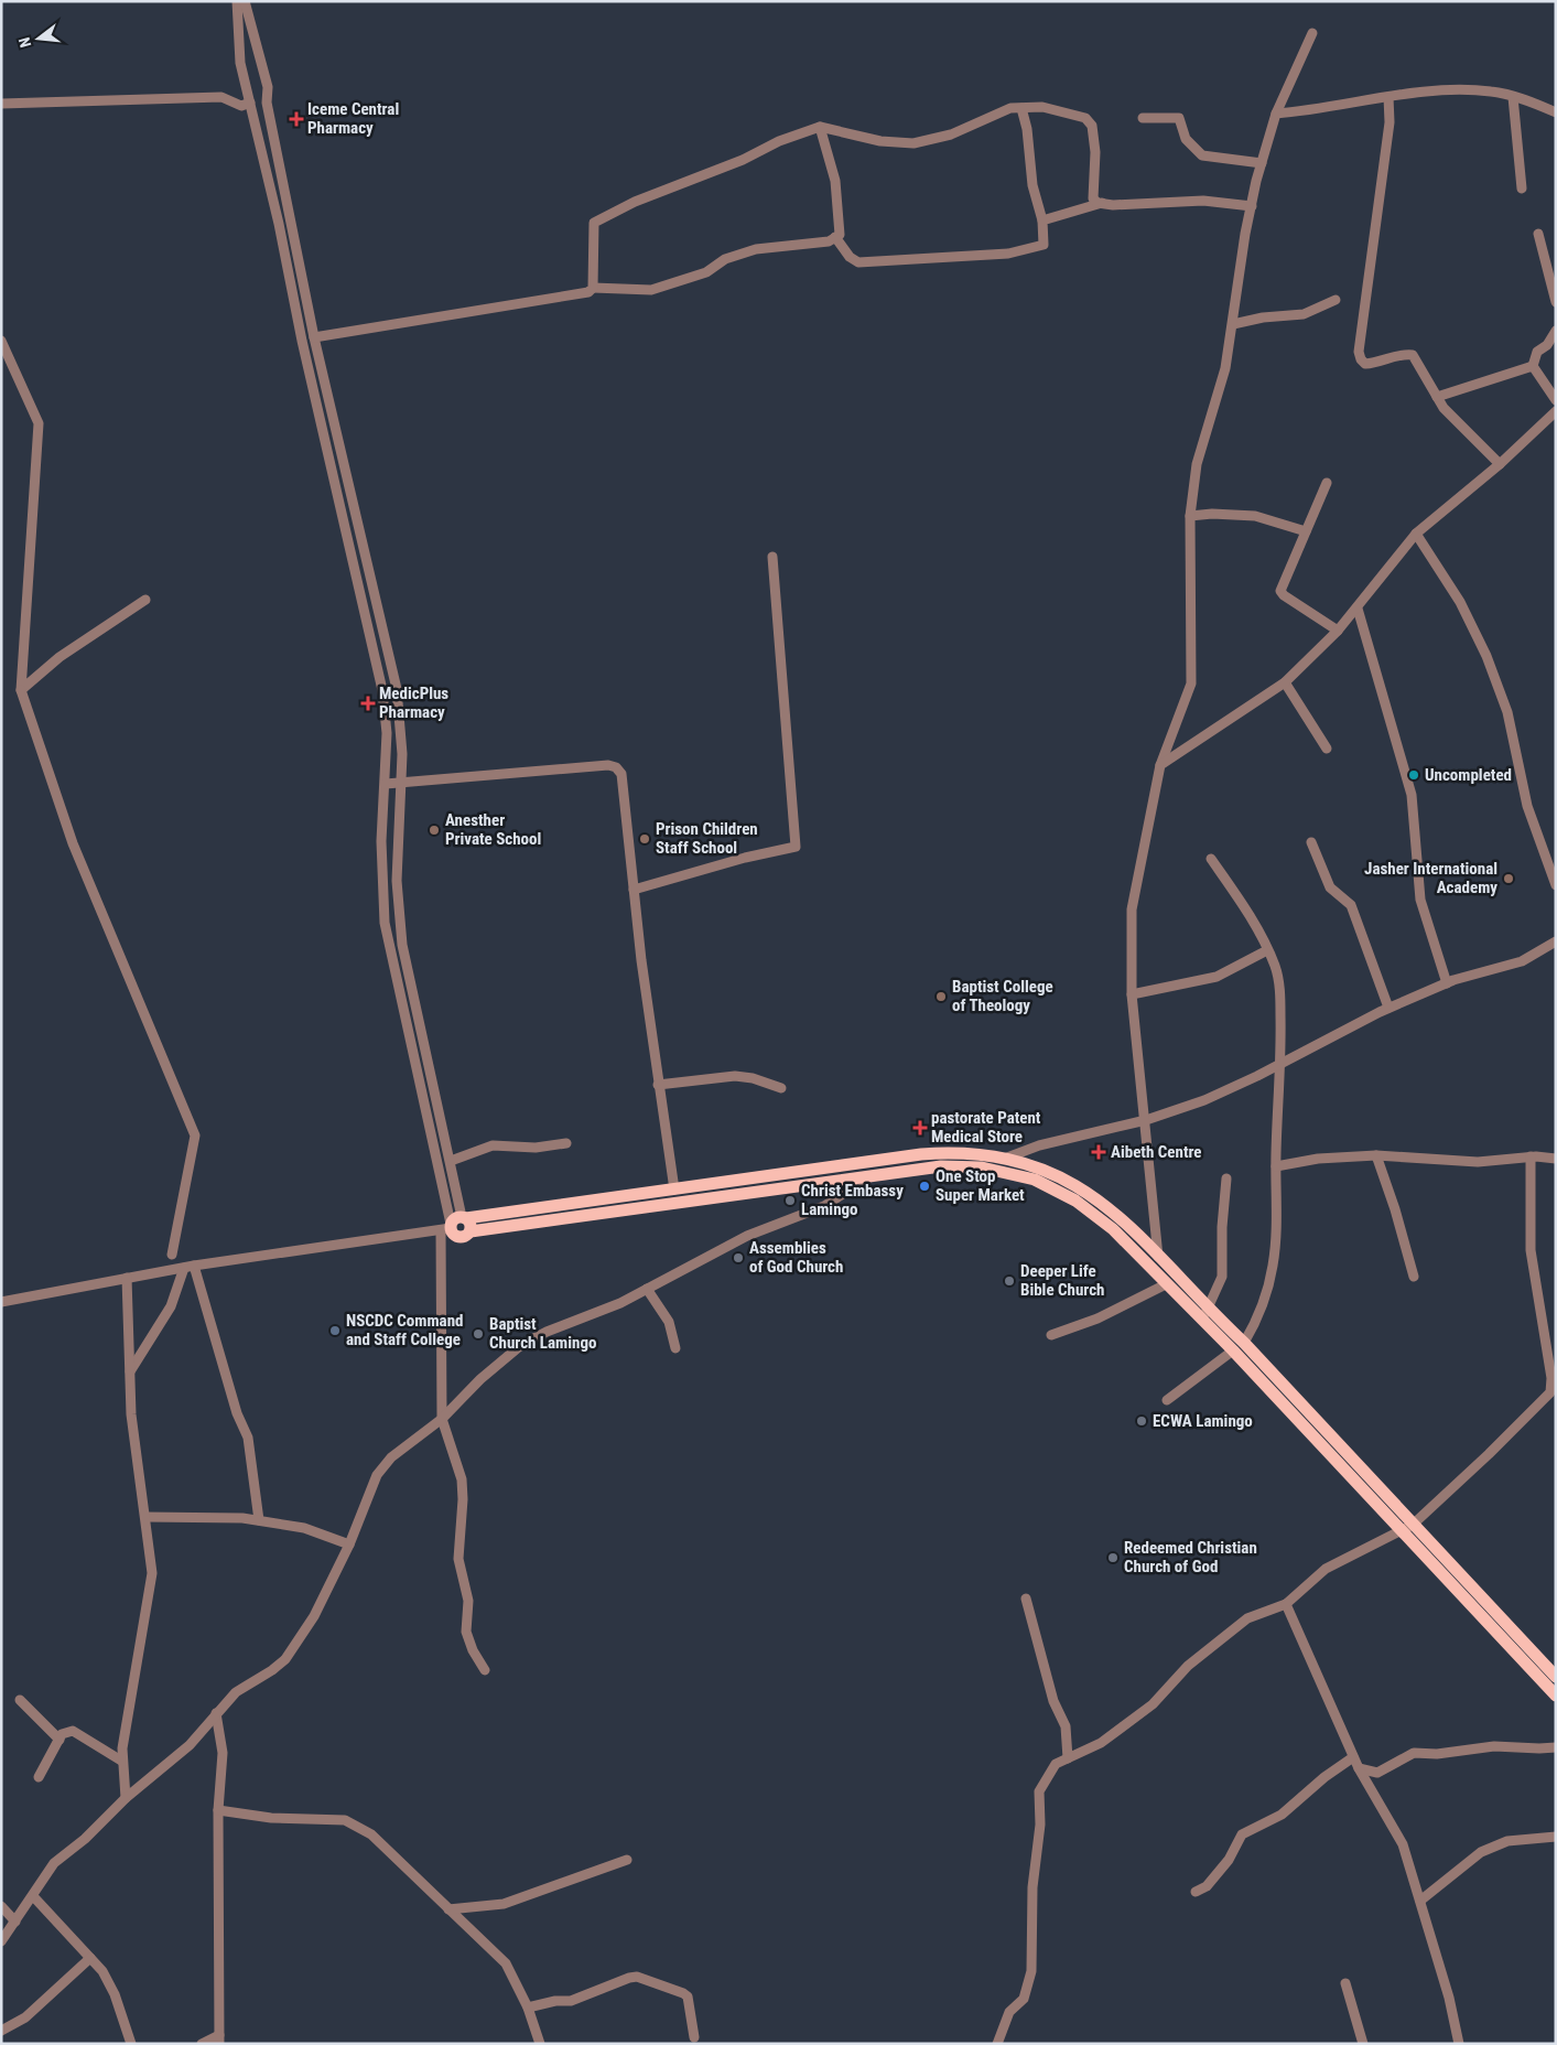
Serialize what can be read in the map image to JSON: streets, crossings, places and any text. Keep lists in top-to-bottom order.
{
  "places": {
    "health": [
      "Iceme Central Pharmacy",
      "MedicPlus Pharmacy",
      "pastorate Patent Medical Store",
      "Aibeth Centre"
    ],
    "other": [
      "Uncompleted",
      "Anesther Private School",
      "Prison Children Staff School",
      "Jasher International Academy",
      "Baptist College of Theology",
      "One Stop Super Market",
      "Christ Embassy Lamingo",
      "Assemblies of God Church",
      "Deeper Life Bible Church",
      "NSCDC Command and Staff College",
      "Baptist Church Lamingo",
      "ECWA Lamingo",
      "Redeemed Christian Church of God"
    ]
  },
  "north": "left"
}
